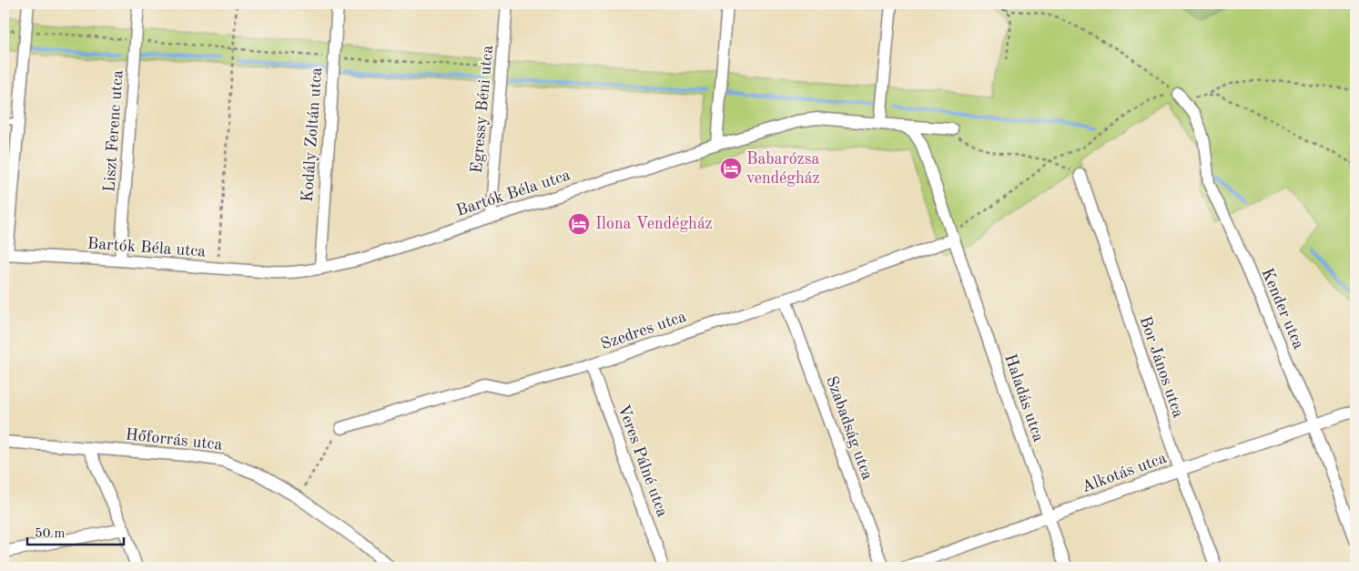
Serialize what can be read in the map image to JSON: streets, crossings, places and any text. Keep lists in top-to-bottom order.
{
  "streets": {
    "street": [
      "Egressy Béni utca",
      "Liszt Ferenc utca",
      "Kodály Zoltán utca",
      "Bartók Béla utca",
      "Kender utca",
      "Szedres utca",
      "Bor János utca",
      "Haladás utca",
      "Szabadság utca",
      "Hőforrás utca",
      "Veres Pálné utca",
      "Alkotás utca"
    ]
  },
  "crossings": [
    ["Egressy Béni utca", "Bartók Béla utca"],
    ["Liszt Ferenc utca", "Bartók Béla utca"],
    ["Kodály Zoltán utca", "Bartók Béla utca"],
    ["Kender utca", "Alkotás utca"],
    ["Szedres utca", "Haladás utca"],
    ["Szedres utca", "Szabadság utca"],
    ["Szedres utca", "Veres Pálné utca"],
    ["Bor János utca", "Alkotás utca"],
    ["Haladás utca", "Alkotás utca"]
  ],
  "places": {
    "hotel": ["Babarózsa vendégház", "Ilona Vendégház"]
  },
  "scale_bar": "50 m"
}
